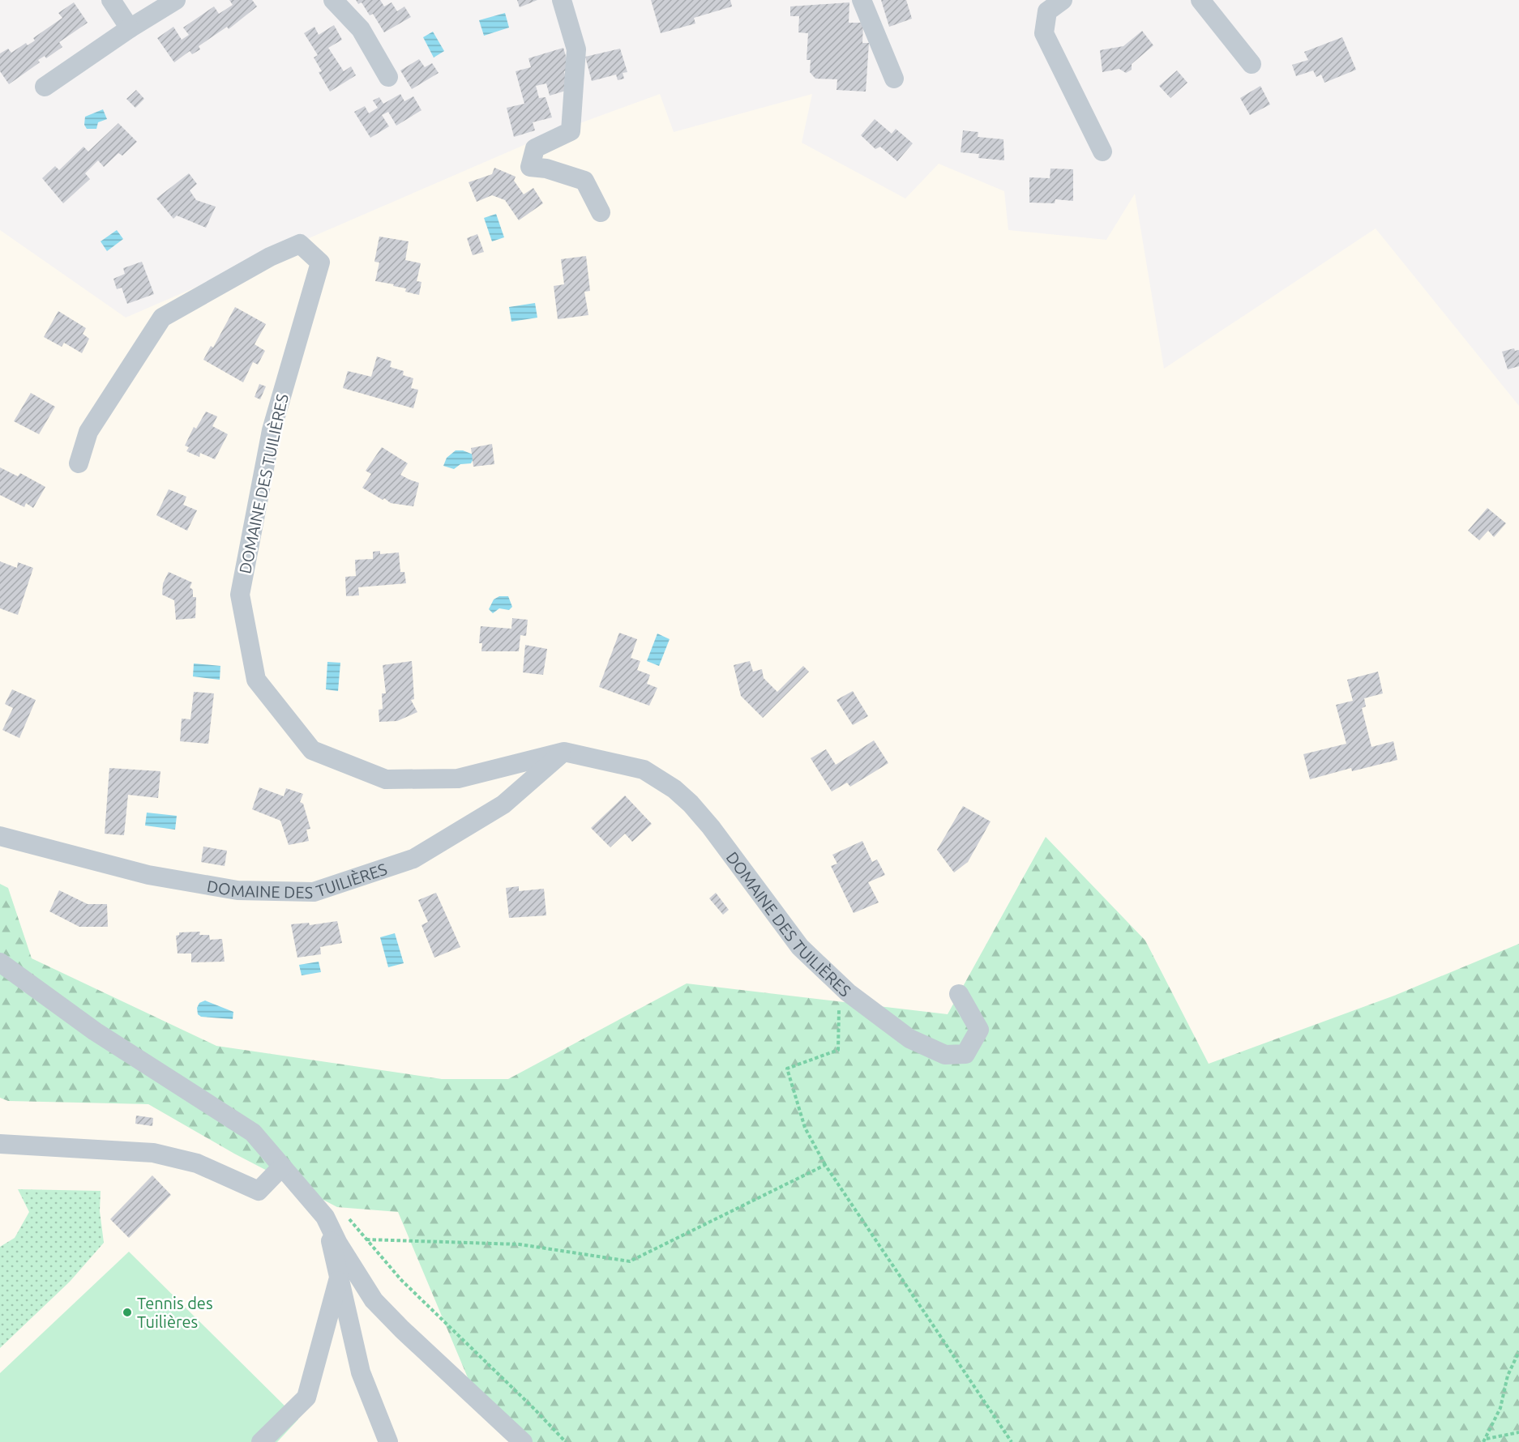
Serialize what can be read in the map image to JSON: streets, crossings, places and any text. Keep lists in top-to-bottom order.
{
  "streets": {
    "street": ["DOMAINE DES TUILIÈRES"]
  },
  "places": ["Tennis des Tuilières"]
}
